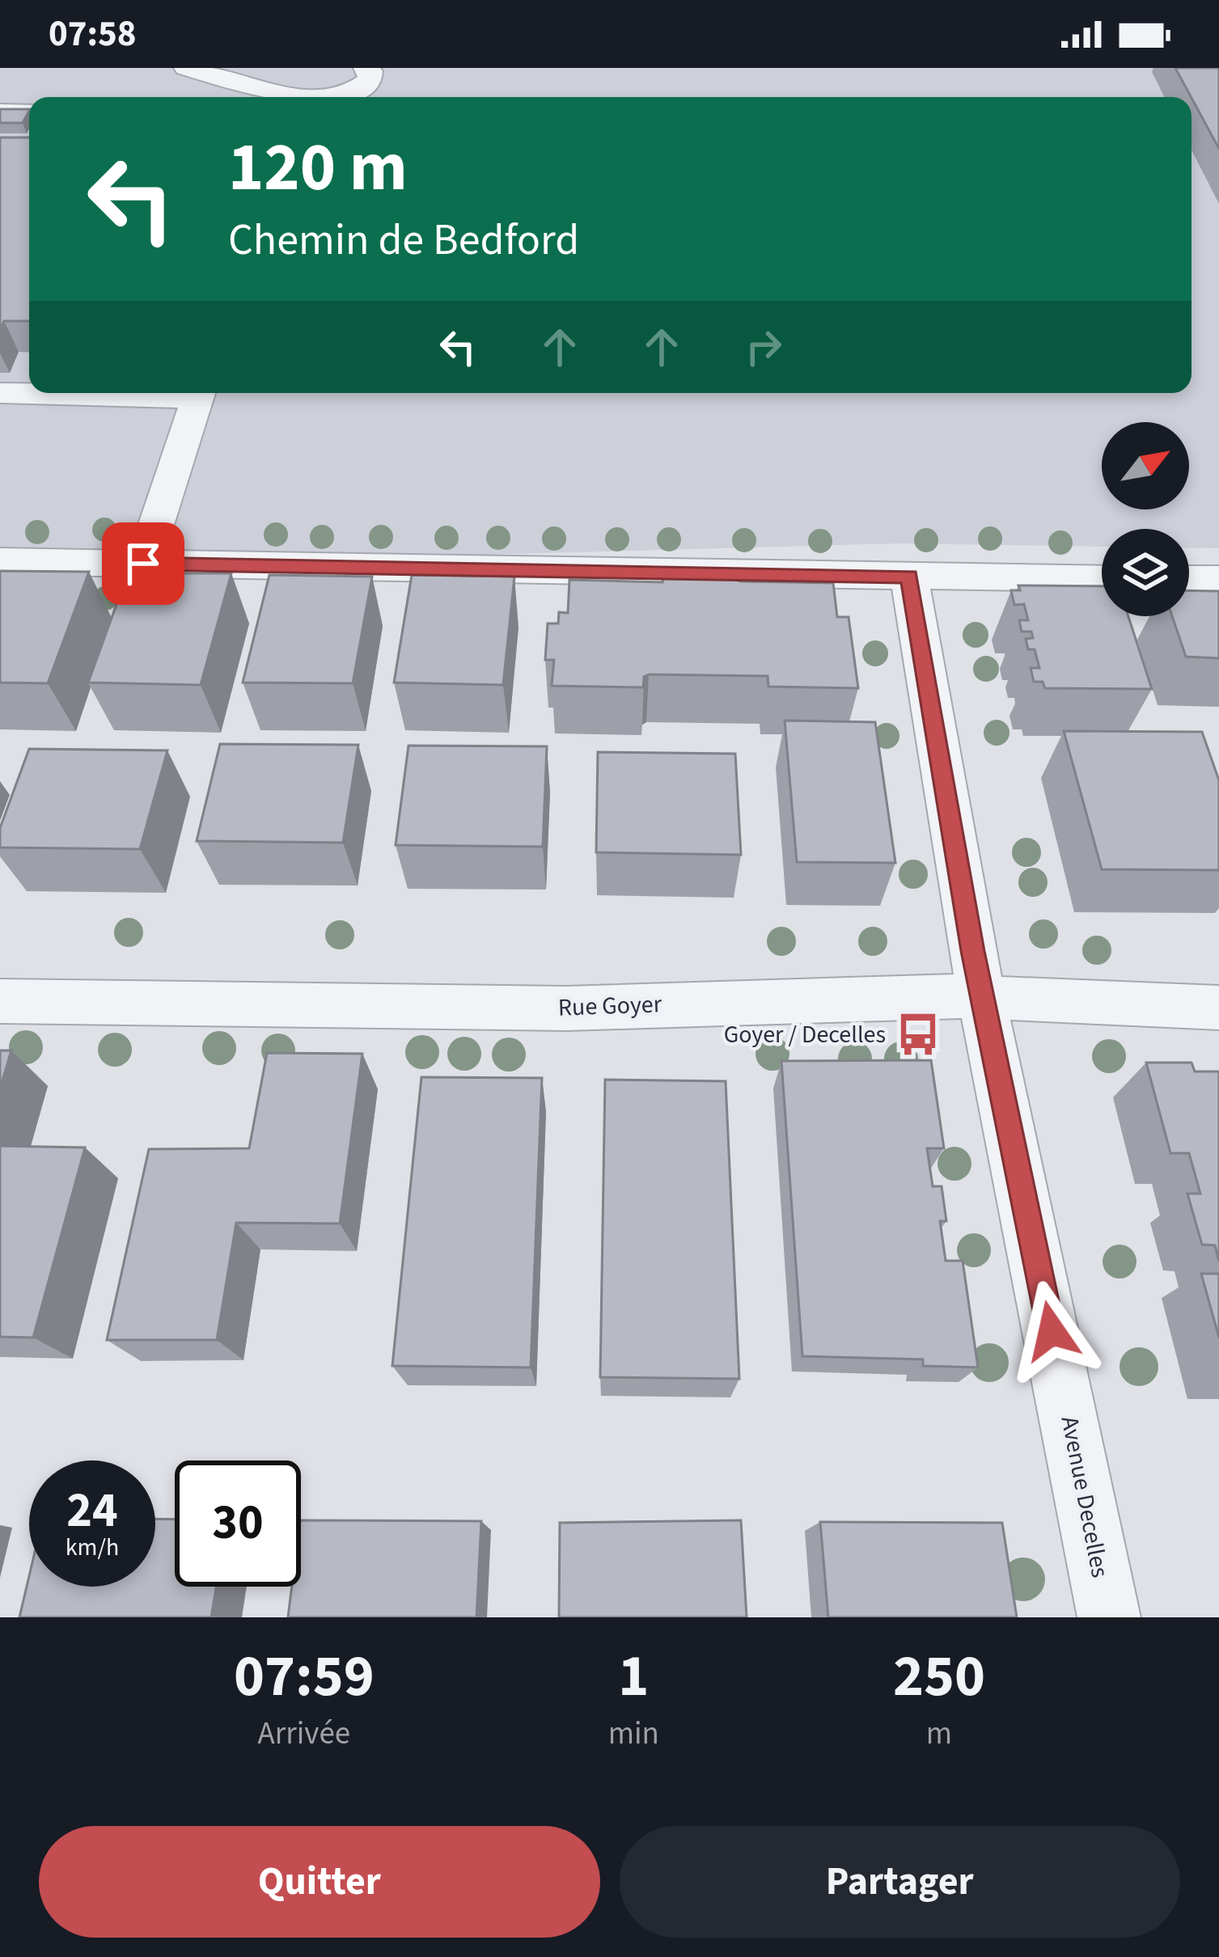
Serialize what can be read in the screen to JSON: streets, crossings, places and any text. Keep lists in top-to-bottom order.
{
  "streets": {
    "street": ["Rue Goyer", "Avenue Decelles"]
  },
  "crossings": [
    ["Rue Goyer", "Avenue Decelles"]
  ],
  "places": {
    "bus stop": ["Goyer / Decelles"]
  },
  "north": "top right",
  "page": {
    "status": "07:58",
    "turn": ["120 m", "Chemin de Bedford"],
    "speed": "24 km/h",
    "limit": "30",
    "eta": [
      "07:59",
      "Arrivée",
      "1",
      "min",
      "250",
      "m"
    ],
    "buttons": ["Quitter", "Partager"]
  }
}
